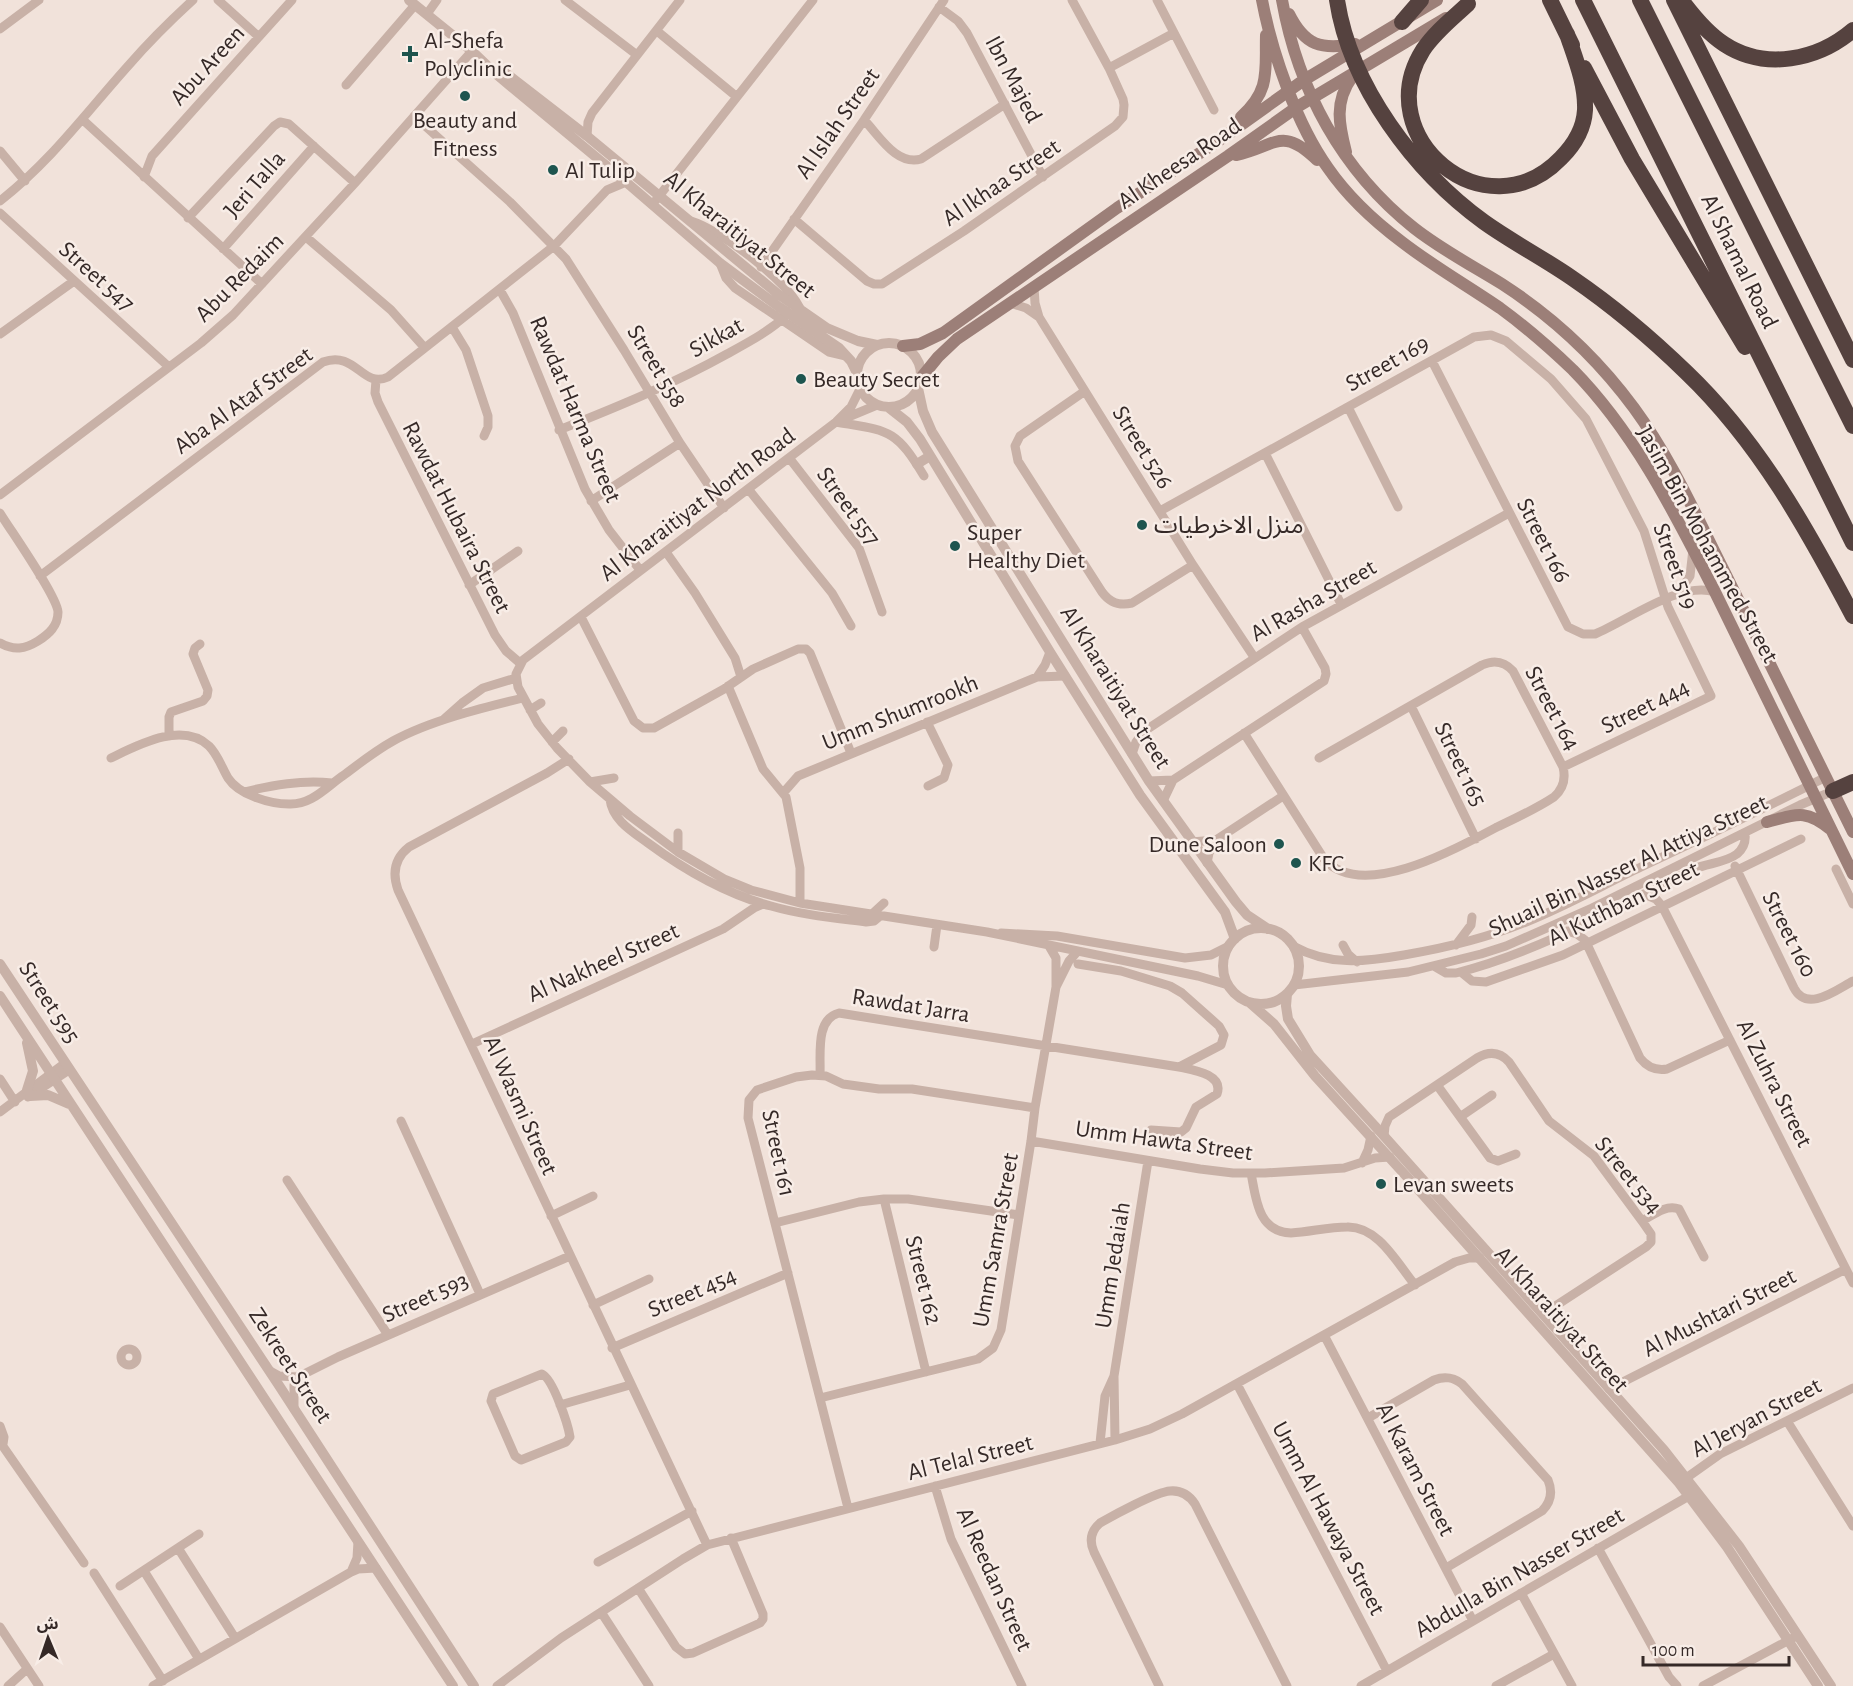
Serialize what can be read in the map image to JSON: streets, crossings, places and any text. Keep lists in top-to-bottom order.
{
  "streets": {
    "highway": ["Al Shamal Road"],
    "main road": ["Al Kheesa Road", "Jasim Bin Mohammed Street"],
    "street": [
      "Abu Areen",
      "Ibn Majed",
      "Al Islah Street",
      "Al Ikhaa Street",
      "Jeri Talla",
      "Al Kharaitiyat Street",
      "Street 547",
      "Abu Redaim",
      "Sikkat",
      "Street 169",
      "Street 558",
      "Aba Al Ataf Street",
      "Rawdat Harma Street",
      "Street 526",
      "Al Kharaitiyat North Road",
      "Street 557",
      "Rawdat Hubaira Street",
      "Street 166",
      "Street 519",
      "Al Rasha Street",
      "Street 444",
      "Street 164",
      "Umm Shumrookh",
      "Street 165",
      "Shuail Bin Nasser Al Attiya Street",
      "Al Kuthban Street",
      "Street 160",
      "Al Nakheel Street",
      "Street 595",
      "Rawdat Jarra",
      "Al Zuhra Street",
      "Al Wasmi Street",
      "Umm Hawta Street",
      "Street 161",
      "Street 534",
      "Umm Samra Street",
      "Umm Jedaiah",
      "Street 162",
      "Street 454",
      "Street 593",
      "Al Mushtari Street",
      "Zekreet Street",
      "Al Jeryan Street",
      "Al Telal Street",
      "Al Karam Street",
      "Umm Al Hawaya Street",
      "Abdulla Bin Nasser Street",
      "Al Reedan Street"
    ]
  },
  "crossings": [
    ["Ibn Majed", "Al Islah Street"],
    ["Ibn Majed", "Al Ikhaa Street"],
    ["Al Islah Street", "Al Ikhaa Street"],
    ["Al Kheesa Road", "Al Kharaitiyat Street"],
    ["Al Kheesa Road", "Street 526"],
    ["Al Kheesa Road", "Al Kharaitiyat North Road"],
    ["Al Kheesa Road", "Jasim Bin Mohammed Street"],
    ["Al Kharaitiyat Street", "Abu Redaim"],
    ["Al Kharaitiyat Street", "Sikkat"],
    ["Al Kharaitiyat Street", "Al Kharaitiyat North Road"],
    ["Al Kharaitiyat Street", "Al Rasha Street"],
    ["Al Kharaitiyat Street", "Umm Shumrookh"],
    ["Al Kharaitiyat Street", "Shuail Bin Nasser Al Attiya Street"],
    ["Al Kharaitiyat Street", "Umm Hawta Street"],
    ["Al Kharaitiyat Street", "Street 534"],
    ["Al Kharaitiyat Street", "Al Mushtari Street"],
    ["Al Kharaitiyat Street", "Al Jeryan Street"],
    ["Al Kharaitiyat Street", "Abdulla Bin Nasser Street"],
    ["Street 547", "Abu Redaim"],
    ["Abu Redaim", "Street 558"],
    ["Sikkat", "Street 558"],
    ["Sikkat", "Rawdat Harma Street"],
    ["Street 169", "Street 526"],
    ["Street 169", "Street 166"],
    ["Street 169", "Street 519"],
    ["Street 558", "Al Kharaitiyat North Road"],
    ["Aba Al Ataf Street", "Rawdat Hubaira Street"],
    ["Rawdat Harma Street", "Al Kharaitiyat North Road"],
    ["Street 526", "Al Rasha Street"],
    ["Al Kharaitiyat North Road", "Street 557"],
    ["Street 166", "Jasim Bin Mohammed Street"],
    ["Street 166", "Street 519"],
    ["Street 166", "Al Rasha Street"],
    ["Jasim Bin Mohammed Street", "Shuail Bin Nasser Al Attiya Street"],
    ["Street 519", "Street 444"],
    ["Street 444", "Street 164"],
    ["Street 164", "Street 165"],
    ["Shuail Bin Nasser Al Attiya Street", "Al Kuthban Street"],
    ["Al Kuthban Street", "Street 160"],
    ["Al Kuthban Street", "Al Zuhra Street"],
    ["Al Nakheel Street", "Al Wasmi Street"],
    ["Street 595", "Zekreet Street"],
    ["Rawdat Jarra", "Street 161"],
    ["Rawdat Jarra", "Umm Samra Street"],
    ["Al Zuhra Street", "Al Mushtari Street"],
    ["Al Wasmi Street", "Street 454"],
    ["Al Wasmi Street", "Street 593"],
    ["Al Wasmi Street", "Al Telal Street"],
    ["Umm Hawta Street", "Umm Samra Street"],
    ["Umm Hawta Street", "Umm Jedaiah"],
    ["Street 161", "Umm Samra Street"],
    ["Street 161", "Street 454"],
    ["Umm Samra Street", "Street 162"],
    ["Umm Jedaiah", "Al Telal Street"],
    ["Al Telal Street", "Al Karam Street"],
    ["Al Telal Street", "Umm Al Hawaya Street"],
    ["Al Telal Street", "Al Reedan Street"],
    ["Al Karam Street", "Abdulla Bin Nasser Street"],
    ["Umm Al Hawaya Street", "Abdulla Bin Nasser Street"]
  ],
  "places": {
    "health": ["Al-Shefa Polyclinic"],
    "other": [
      "Beauty and Fitness",
      "Al Tulip",
      "Beauty Secret",
      "منزل الاخرطيات",
      "Super Healthy Diet",
      "Dune Saloon",
      "KFC",
      "Levan sweets"
    ]
  },
  "scale_bar": "100 m",
  "north": "top"
}
